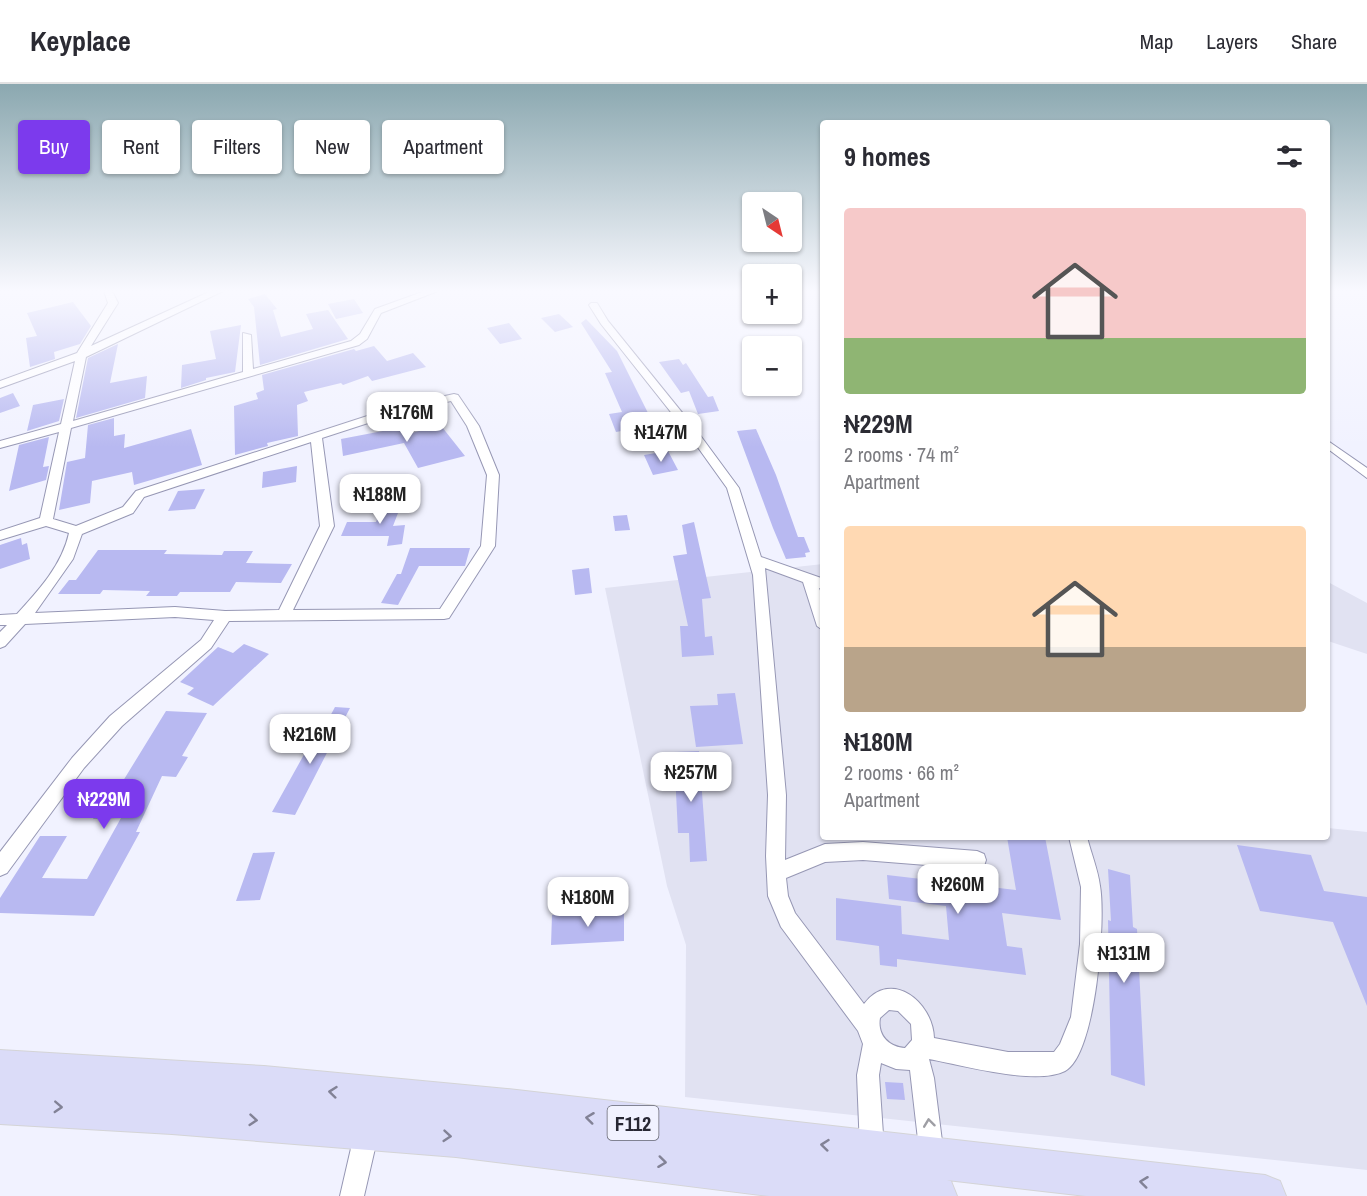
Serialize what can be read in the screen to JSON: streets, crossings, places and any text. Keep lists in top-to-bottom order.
{
  "streets": {
    "main road": ["F112"]
  },
  "north": "bottom right",
  "page": {
    "header": "Keyplace",
    "nav": ["Map", "Layers", "Share"],
    "chip": [
      "Buy",
      "Rent",
      "Filters",
      "New",
      "Apartment"
    ],
    "heading": "9 homes",
    "map_buttons": ["+", "−"],
    "list": [
      {
        "name": "₦229M",
        "note": "2 rooms · 74 m² · Apartment"
      },
      {
        "name": "₦180M",
        "note": "2 rooms · 66 m² · Apartment"
      }
    ],
    "price": [
      "₦176M",
      "₦147M",
      "₦188M",
      "₦216M",
      "₦257M",
      "₦229M",
      "₦260M",
      "₦180M",
      "₦131M"
    ]
  }
}
